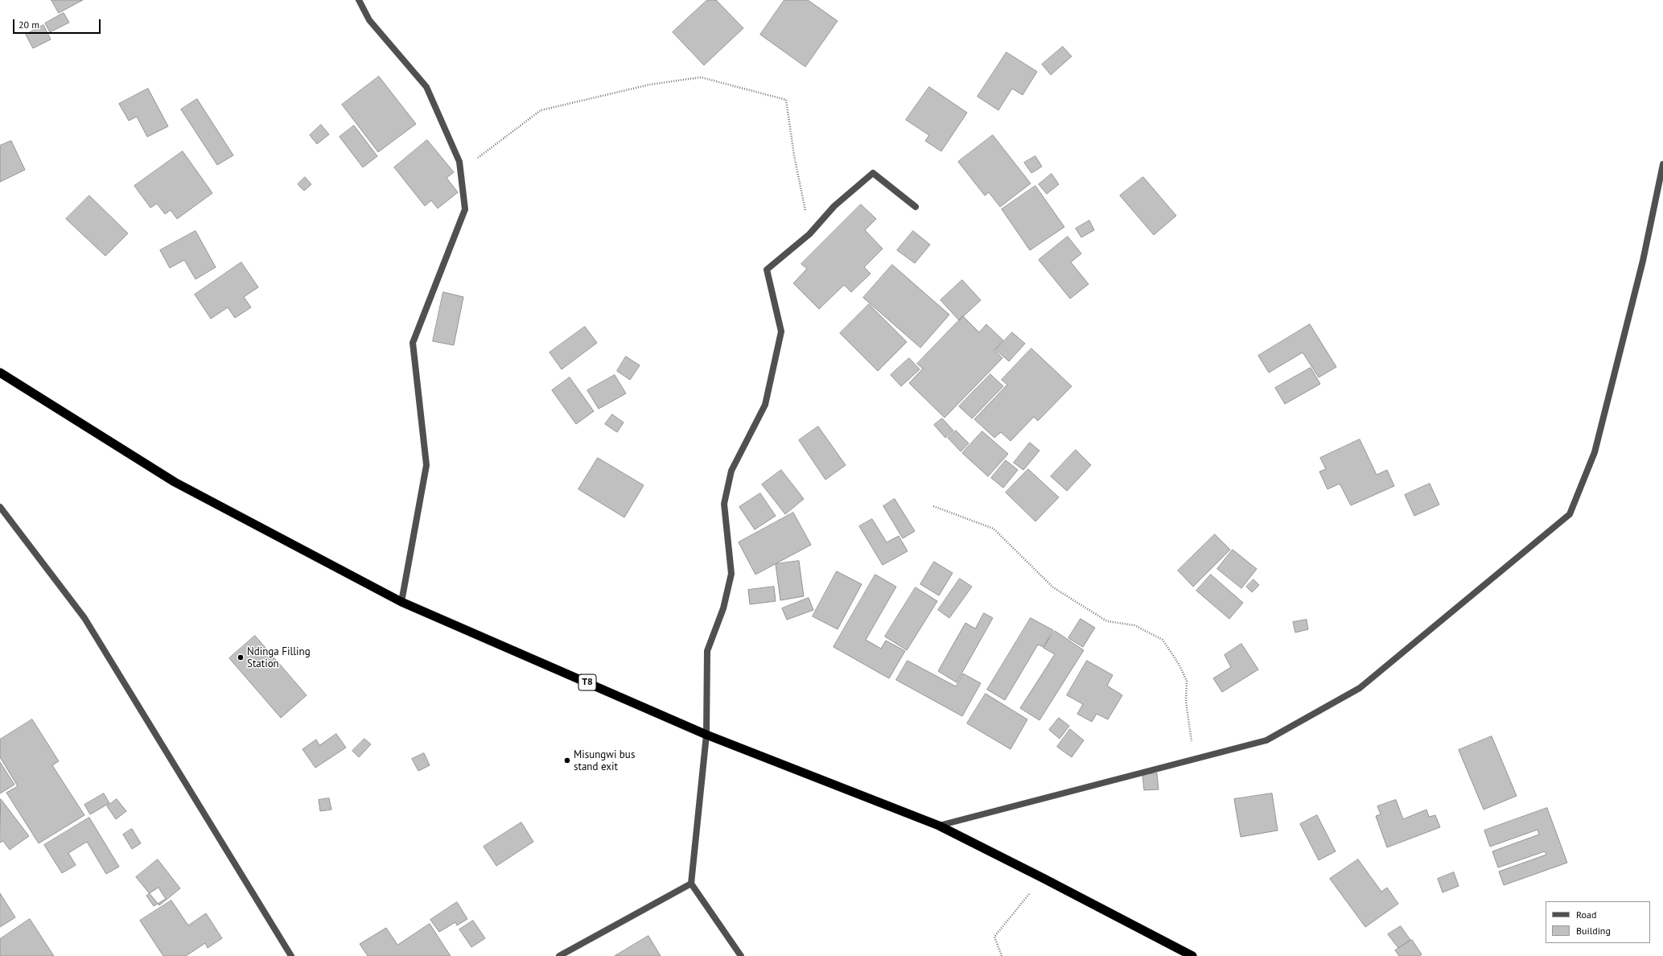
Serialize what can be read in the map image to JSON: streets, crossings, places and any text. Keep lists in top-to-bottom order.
{
  "streets": {
    "highway": ["T8"]
  },
  "places": ["Ndinga Filling Station", "Misungwi bus stand exit"],
  "legend": ["Road", "Building"],
  "scale_bar": "20 m"
}
